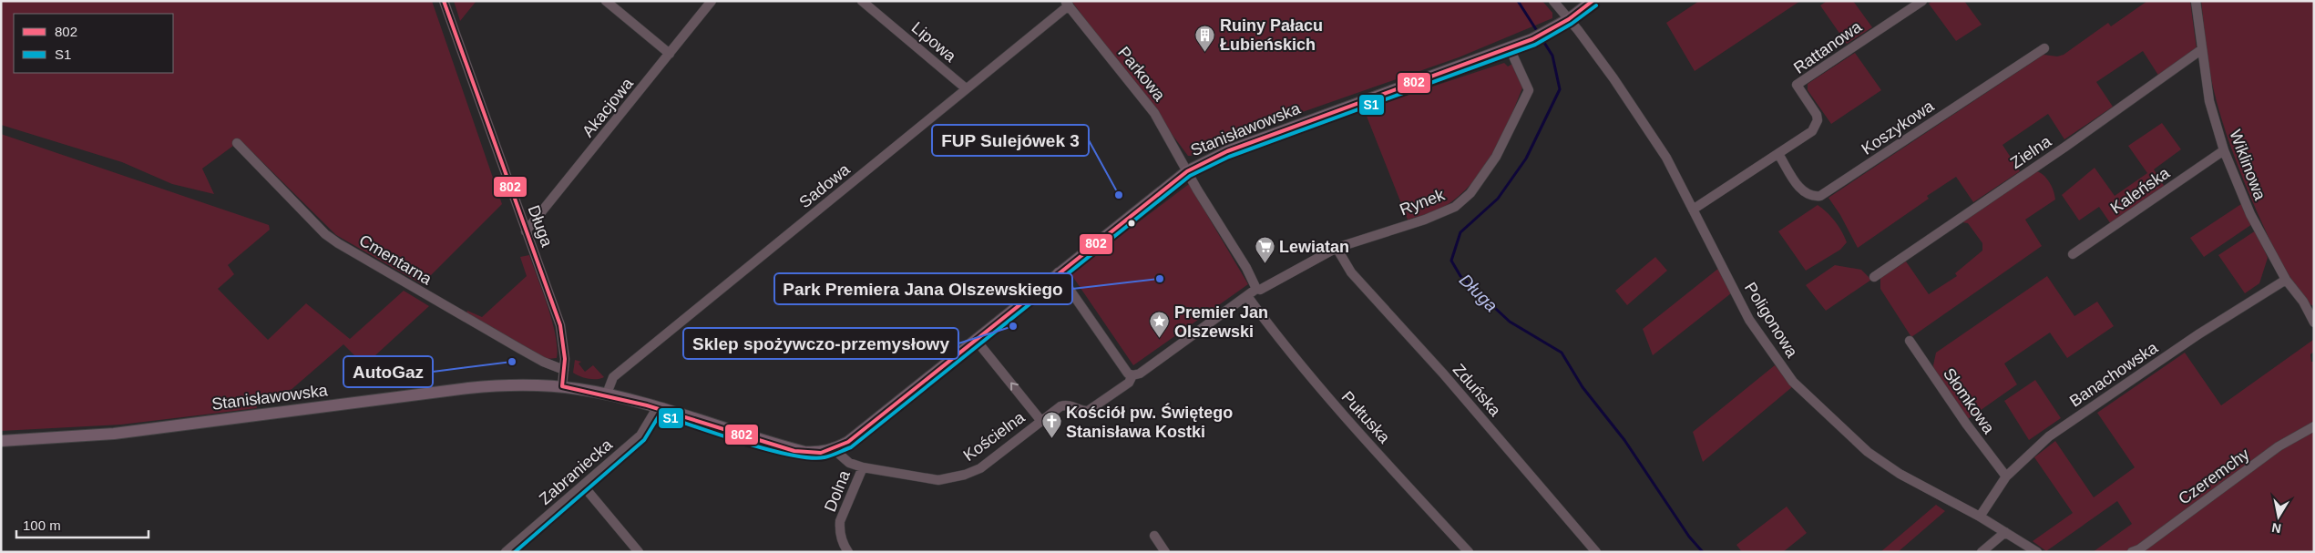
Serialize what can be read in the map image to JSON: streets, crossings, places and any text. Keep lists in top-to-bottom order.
{
  "streets": {
    "main road": ["Stanisławowska"],
    "street": [
      "Lipowa",
      "Rattanowa",
      "Parkowa",
      "Akacjowa",
      "Koszykowa",
      "Zielna",
      "Wiklinowa",
      "Sadowa",
      "Kaleńska",
      "Rynek",
      "Długa",
      "Cmentarna",
      "Poligonowa",
      "Banachowska",
      "Zduńska",
      "Słomkowa",
      "Pułtuska",
      "Kościelna",
      "Zabraniecka",
      "Czeremchy",
      "Dolna"
    ]
  },
  "crossings": [
    ["Lipowa", "Sadowa"],
    ["Rattanowa", "Koszykowa"],
    ["Rattanowa", "Poligonowa"],
    ["Parkowa", "Stanisławowska"],
    ["Parkowa", "Sadowa"],
    ["Akacjowa", "Długa"],
    ["Stanisławowska", "Sadowa"],
    ["Stanisławowska", "Rynek"],
    ["Stanisławowska", "Długa"],
    ["Stanisławowska", "Poligonowa"],
    ["Stanisławowska", "Kościelna"],
    ["Stanisławowska", "Zabraniecka"],
    ["Zielna", "Wiklinowa"],
    ["Wiklinowa", "Kaleńska"],
    ["Wiklinowa", "Banachowska"],
    ["Rynek", "Zduńska"],
    ["Rynek", "Pułtuska"],
    ["Rynek", "Kościelna"],
    ["Długa", "Cmentarna"],
    ["Poligonowa", "Banachowska"],
    ["Banachowska", "Słomkowa"],
    ["Kościelna", "Dolna"]
  ],
  "water": ["Długa"],
  "places": {
    "building": ["Ruiny Pałacu Łubieńskich"],
    "other": [
      "FUP Sulejówek 3",
      "Park Premiera Jana Olszewskiego",
      "Sklep spożywczo-przemysłowy",
      "AutoGaz"
    ],
    "supermarket": ["Lewiatan"],
    "place": ["Premier Jan Olszewski"],
    "church": ["Kościół pw. Świętego Stanisława Kostki"]
  },
  "lines": ["transit line 802", "transit line S1"],
  "legend": ["802", "S1"],
  "scale_bar": "100 m",
  "north": "bottom"
}
